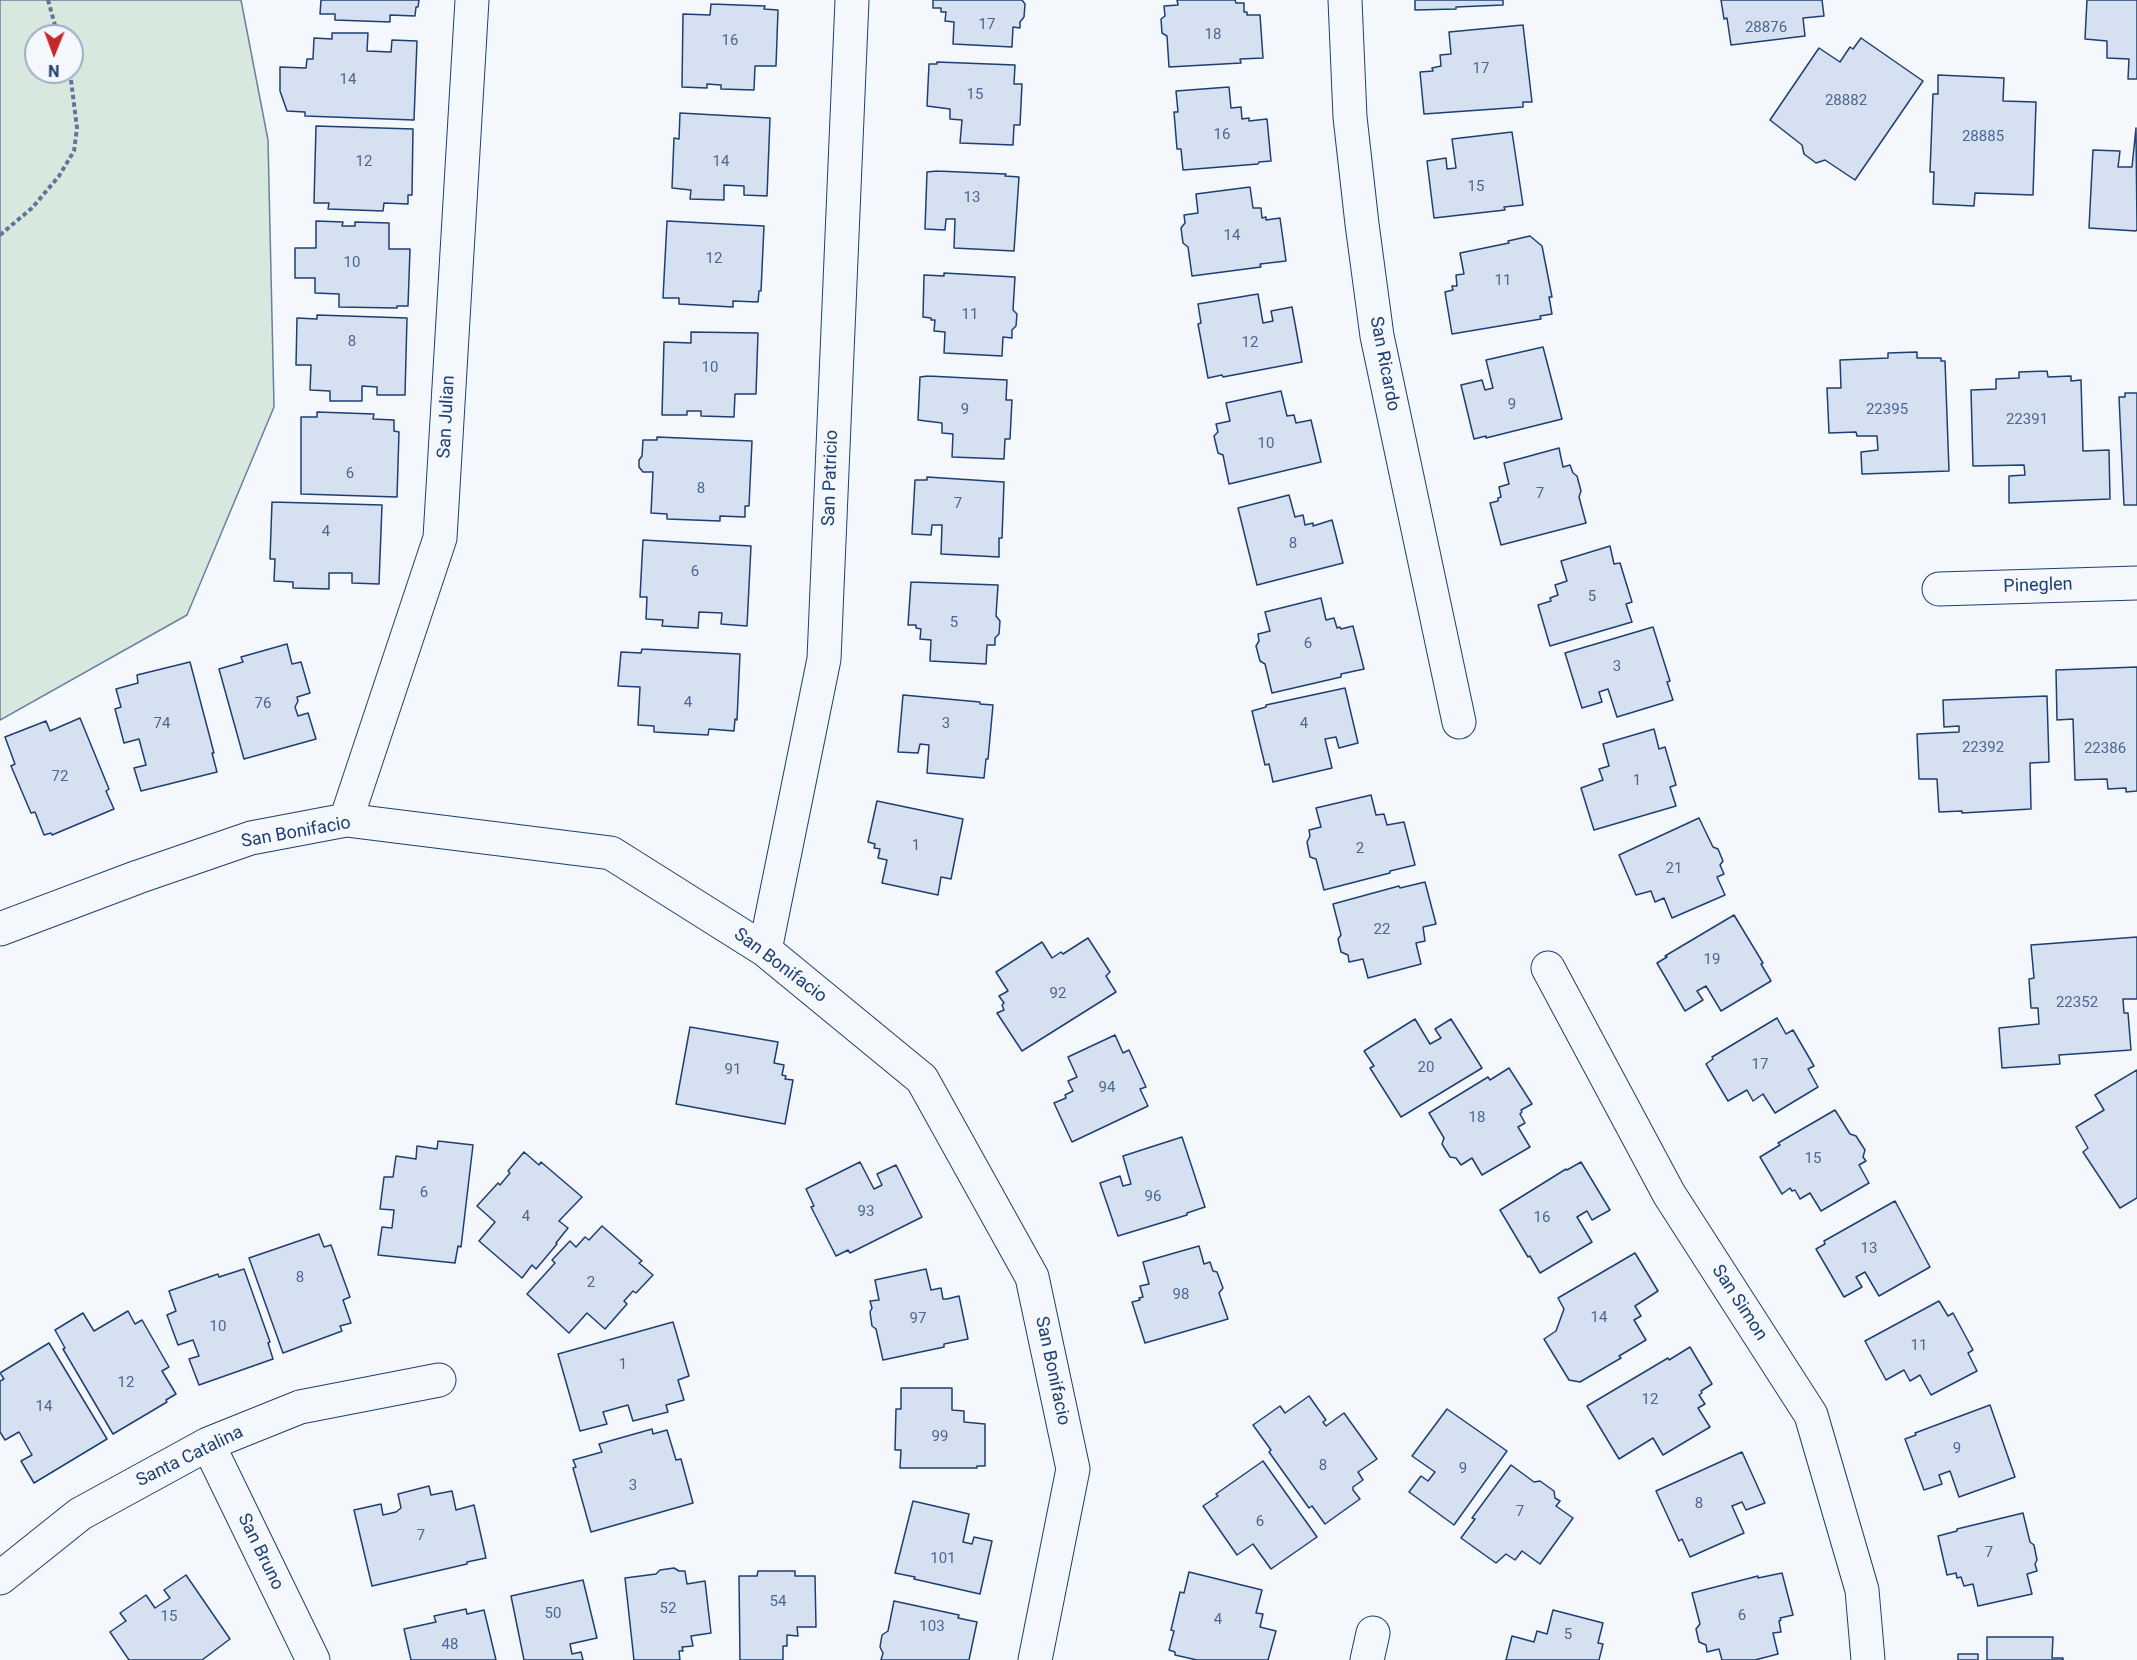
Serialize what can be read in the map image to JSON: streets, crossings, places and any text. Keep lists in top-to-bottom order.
{
  "streets": {
    "street": [
      "San Ricardo",
      "San Julian",
      "San Patricio",
      "Pineglen",
      "San Bonifacio",
      "San Simon",
      "Santa Catalina",
      "San Bruno"
    ]
  },
  "crossings": [
    ["San Julian", "San Bonifacio"],
    ["San Patricio", "San Bonifacio"],
    ["Santa Catalina", "San Bruno"]
  ],
  "house_numbers": [
    "17",
    "28876",
    "18",
    "16",
    "17",
    "14",
    "15",
    "28882",
    "16",
    "28885",
    "12",
    "14",
    "15",
    "13",
    "14",
    "12",
    "10",
    "11",
    "11",
    "8",
    "12",
    "10",
    "9",
    "9",
    "22395",
    "22391",
    "10",
    "6",
    "8",
    "7",
    "7",
    "4",
    "8",
    "6",
    "5",
    "5",
    "6",
    "3",
    "4",
    "76",
    "74",
    "3",
    "4",
    "22392",
    "22386",
    "72",
    "1",
    "1",
    "2",
    "21",
    "22",
    "19",
    "92",
    "22352",
    "17",
    "20",
    "91",
    "94",
    "18",
    "15",
    "6",
    "96",
    "93",
    "4",
    "16",
    "13",
    "8",
    "2",
    "98",
    "14",
    "97",
    "10",
    "11",
    "1",
    "12",
    "12",
    "14",
    "99",
    "9",
    "8",
    "9",
    "3",
    "8",
    "7",
    "6",
    "7",
    "7",
    "101",
    "54",
    "52",
    "50",
    "6",
    "15",
    "4",
    "103",
    "5",
    "48"
  ],
  "north": "bottom"
}
